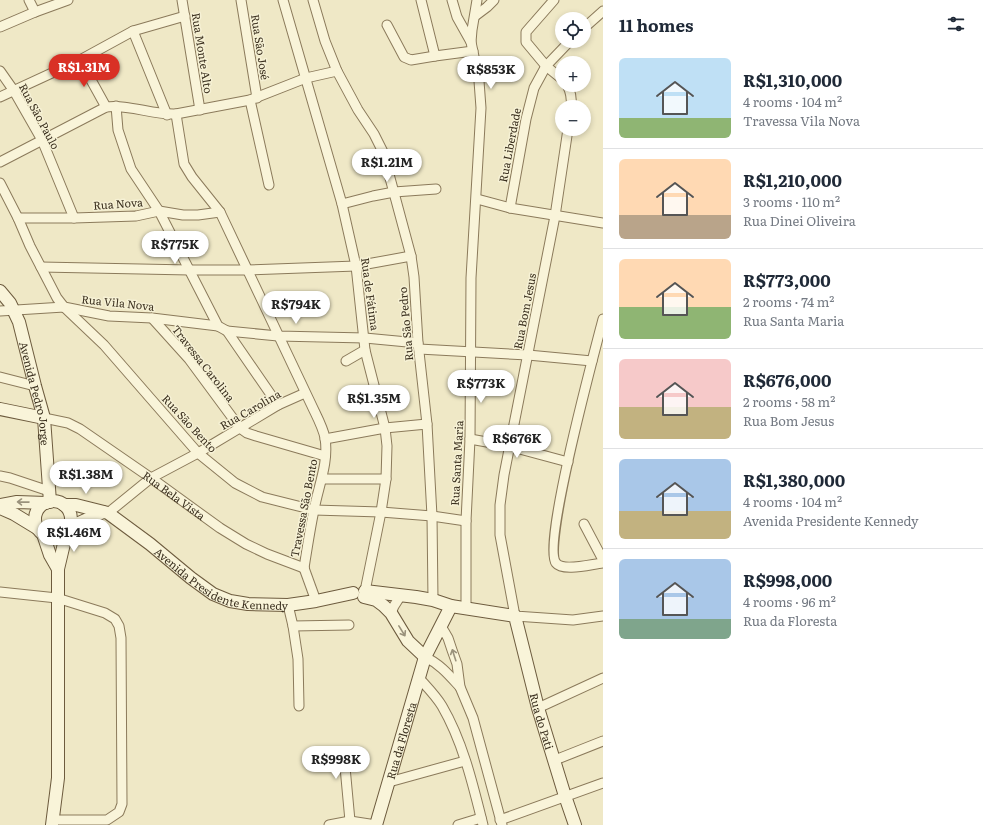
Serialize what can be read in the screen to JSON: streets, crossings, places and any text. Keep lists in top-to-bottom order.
{
  "streets": {
    "street": [
      "Rua São José",
      "Rua Monte Alto",
      "Rua São Paulo",
      "Rua Liberdade",
      "Rua Nova",
      "Rua de Fátima",
      "Rua Vila Nova",
      "Rua Bom Jesus",
      "Rua São Pedro",
      "Travessa Carolina",
      "Avenida Pedro Jorge",
      "Rua Carolina",
      "Rua São Bento",
      "Rua Santa Maria",
      "Rua Bela Vista",
      "Travessa São Bento",
      "Avenida Presidente Kennedy",
      "Rua do Pati",
      "Rua da Floresta"
    ]
  },
  "crossings": [
    ["Rua São Paulo", "Rua Nova"],
    ["Rua Nova", "Rua São Bento"],
    ["Rua Nova", "Travessa São Bento"],
    ["Rua de Fátima", "Rua São Bento"],
    ["Rua de Fátima", "Avenida Presidente Kennedy"],
    ["Rua Vila Nova", "Travessa Carolina"],
    ["Rua Vila Nova", "Avenida Pedro Jorge"],
    ["Rua Vila Nova", "Rua São Bento"],
    ["Rua Bom Jesus", "Avenida Presidente Kennedy"],
    ["Rua Bom Jesus", "Rua do Pati"],
    ["Rua São Pedro", "Rua São Bento"],
    ["Rua São Pedro", "Avenida Presidente Kennedy"],
    ["Travessa Carolina", "Rua Carolina"],
    ["Travessa Carolina", "Travessa São Bento"],
    ["Avenida Pedro Jorge", "Rua Bela Vista"],
    ["Avenida Pedro Jorge", "Avenida Presidente Kennedy"],
    ["Rua Carolina", "Rua São Bento"],
    ["Rua Carolina", "Rua Bela Vista"],
    ["Rua Carolina", "Travessa São Bento"],
    ["Rua Carolina", "Avenida Presidente Kennedy"],
    ["Rua São Bento", "Rua Santa Maria"],
    ["Rua São Bento", "Travessa São Bento"],
    ["Rua Santa Maria", "Avenida Presidente Kennedy"],
    ["Rua Bela Vista", "Travessa São Bento"],
    ["Avenida Presidente Kennedy", "Rua do Pati"],
    ["Avenida Presidente Kennedy", "Rua da Floresta"]
  ],
  "page": {
    "heading": "11 homes",
    "map_buttons": ["+", "−"],
    "list": [
      {
        "name": "R$1,310,000",
        "note": "4 rooms · 104 m² · Travessa Vila Nova"
      },
      {
        "name": "R$1,210,000",
        "note": "3 rooms · 110 m² · Rua Dinei Oliveira"
      },
      {
        "name": "R$773,000",
        "note": "2 rooms · 74 m² · Rua Santa Maria"
      },
      {
        "name": "R$676,000",
        "note": "2 rooms · 58 m² · Rua Bom Jesus"
      },
      {
        "name": "R$1,380,000",
        "note": "4 rooms · 104 m² · Avenida Presidente Kennedy"
      },
      {
        "name": "R$998,000",
        "note": "4 rooms · 96 m² · Rua da Floresta"
      }
    ],
    "price": [
      "R$1.31M",
      "R$853K",
      "R$1.21M",
      "R$775K",
      "R$794K",
      "R$773K",
      "R$1.35M",
      "R$676K",
      "R$1.38M",
      "R$1.46M",
      "R$998K"
    ]
  }
}
